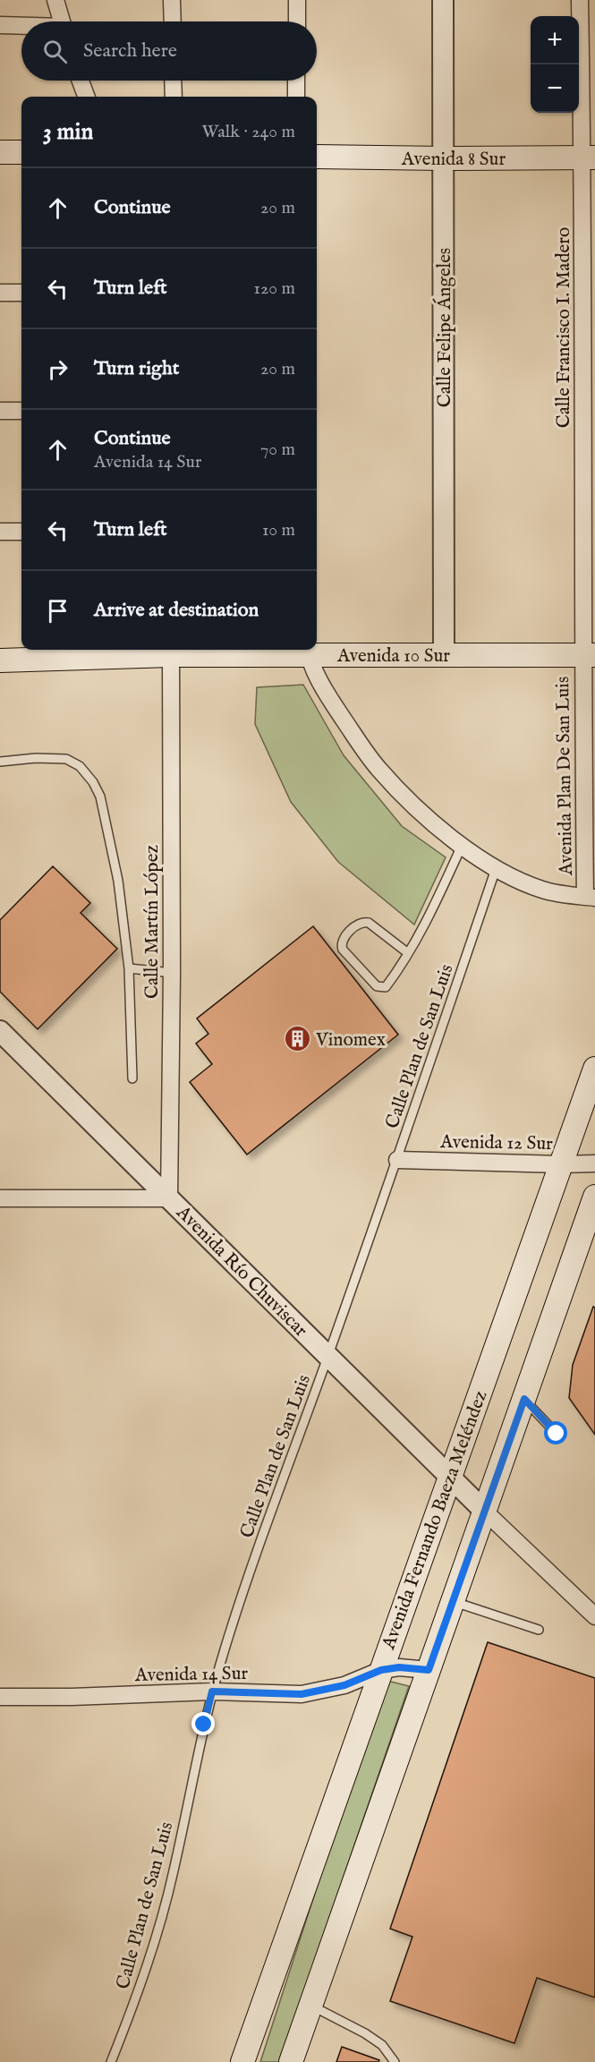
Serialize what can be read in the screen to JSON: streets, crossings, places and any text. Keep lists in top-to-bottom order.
{
  "streets": {
    "main road": ["Avenida 8 Sur", "Avenida 10 Sur", "Avenida Fernando Baeza Meléndez"],
    "street": [
      "Calle Felipe Ángeles",
      "Calle Francisco I. Madero",
      "Avenida Plan De San Luis",
      "Calle Martín López",
      "Avenida 12 Sur",
      "Avenida Río Chuviscar",
      "Avenida 14 Sur"
    ],
    "lane": ["Calle Plan de San Luis"]
  },
  "crossings": [
    ["Avenida 8 Sur", "Calle Felipe Ángeles"],
    ["Avenida 8 Sur", "Calle Francisco I. Madero"],
    ["Calle Felipe Ángeles", "Avenida 10 Sur"],
    ["Calle Francisco I. Madero", "Avenida 10 Sur"],
    ["Calle Francisco I. Madero", "Avenida Plan De San Luis"],
    ["Avenida 10 Sur", "Avenida Plan De San Luis"],
    ["Avenida 10 Sur", "Calle Martín López"],
    ["Calle Martín López", "Avenida Río Chuviscar"],
    ["Calle Plan de San Luis", "Avenida 12 Sur"],
    ["Calle Plan de San Luis", "Avenida Río Chuviscar"],
    ["Calle Plan de San Luis", "Avenida 14 Sur"],
    ["Avenida 12 Sur", "Avenida Fernando Baeza Meléndez"],
    ["Avenida Río Chuviscar", "Avenida Fernando Baeza Meléndez"],
    ["Avenida Fernando Baeza Meléndez", "Avenida 14 Sur"]
  ],
  "places": {
    "building": ["Vinomex"]
  },
  "page": {
    "map_buttons": ["+", "−"],
    "search": "Search here",
    "heading": ["3 min", "Walk · 240 m"],
    "list": [
      ["Continue", "20 m"],
      ["Turn left", "120 m"],
      ["Turn right", "20 m"],
      ["Continue", "Avenida 14 Sur", "70 m"],
      ["Turn left", "10 m"],
      "Arrive at destination"
    ]
  }
}
